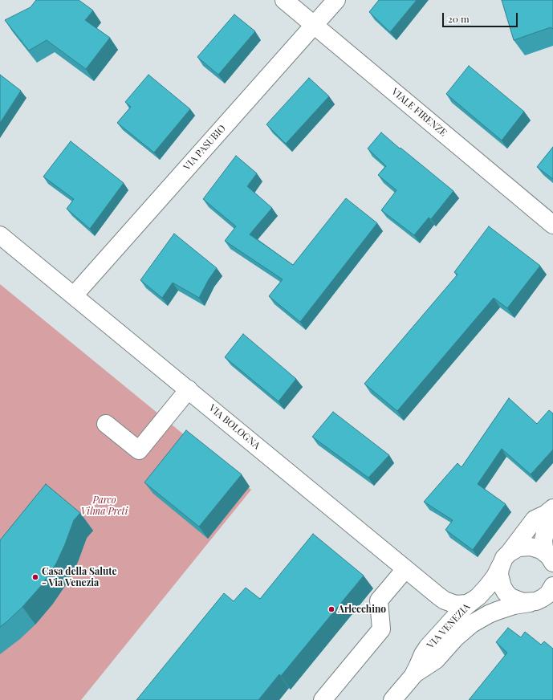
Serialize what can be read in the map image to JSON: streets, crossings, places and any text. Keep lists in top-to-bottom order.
{
  "streets": {
    "street": [
      "VIALE FIRENZE",
      "VIA PASUBIO",
      "VIA BOLOGNA",
      "VIA VENEZIA"
    ]
  },
  "crossings": [
    ["VIALE FIRENZE", "VIA PASUBIO"],
    ["VIA PASUBIO", "VIA BOLOGNA"],
    ["VIA BOLOGNA", "VIA VENEZIA"]
  ],
  "parks": ["Parco Vilma Preti"],
  "places": ["Casa della Salute - Via Venezia", "Arlecchino"],
  "scale_bar": "20 m"
}
